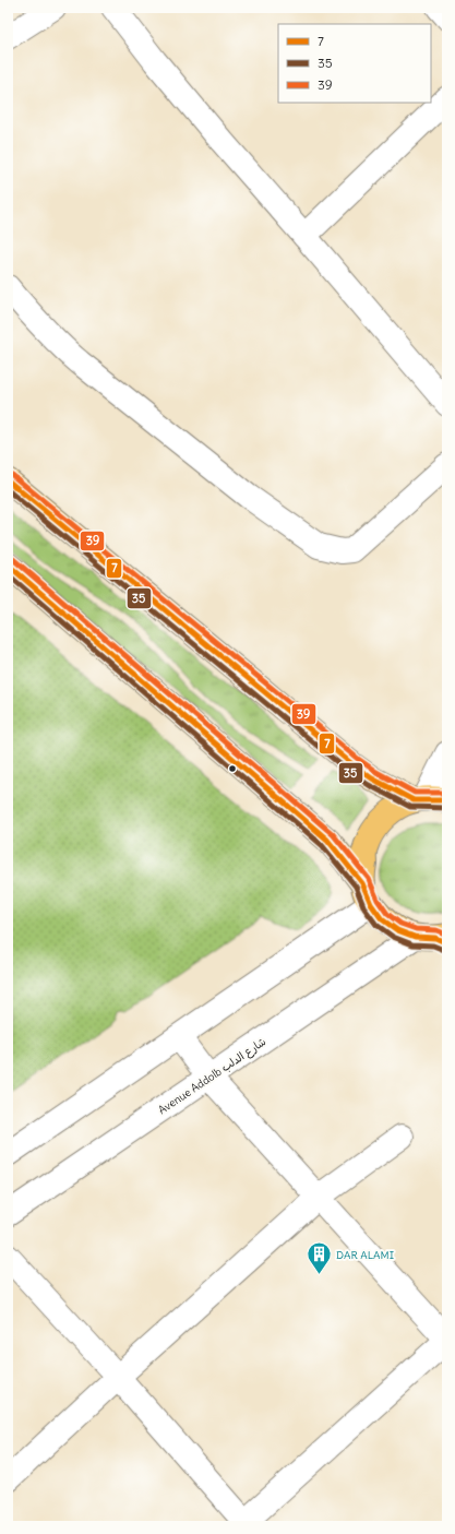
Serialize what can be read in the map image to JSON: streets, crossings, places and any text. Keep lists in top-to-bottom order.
{
  "streets": {
    "street": ["Avenue Addolb شارع الدلب"]
  },
  "places": {
    "building": ["DAR ALAMI"]
  },
  "lines": ["transit line 39", "transit line 7", "transit line 35"],
  "legend": ["7", "35", "39"]
}
